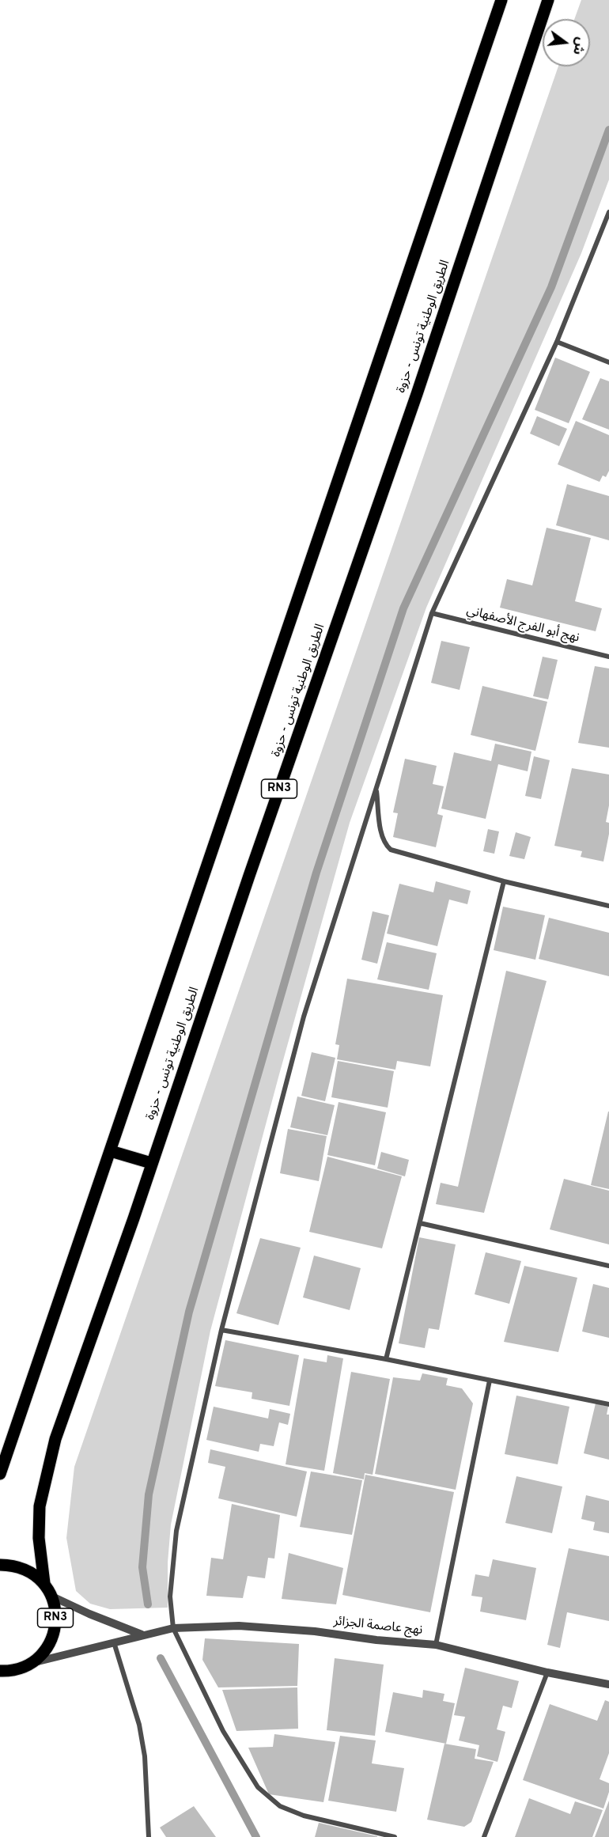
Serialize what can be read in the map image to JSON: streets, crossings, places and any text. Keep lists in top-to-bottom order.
{
  "streets": {
    "main road": ["الطريق الوطنية تونس - حزوة", "RN3"],
    "street": ["نهج أبو الفرج الأصفهاني", "نهج عاصمة الجزائر"]
  },
  "crossings": [
    ["الطريق الوطنية تونس - حزوة", "RN3"],
    ["RN3", "نهج عاصمة الجزائر"]
  ],
  "north": "right"
}
